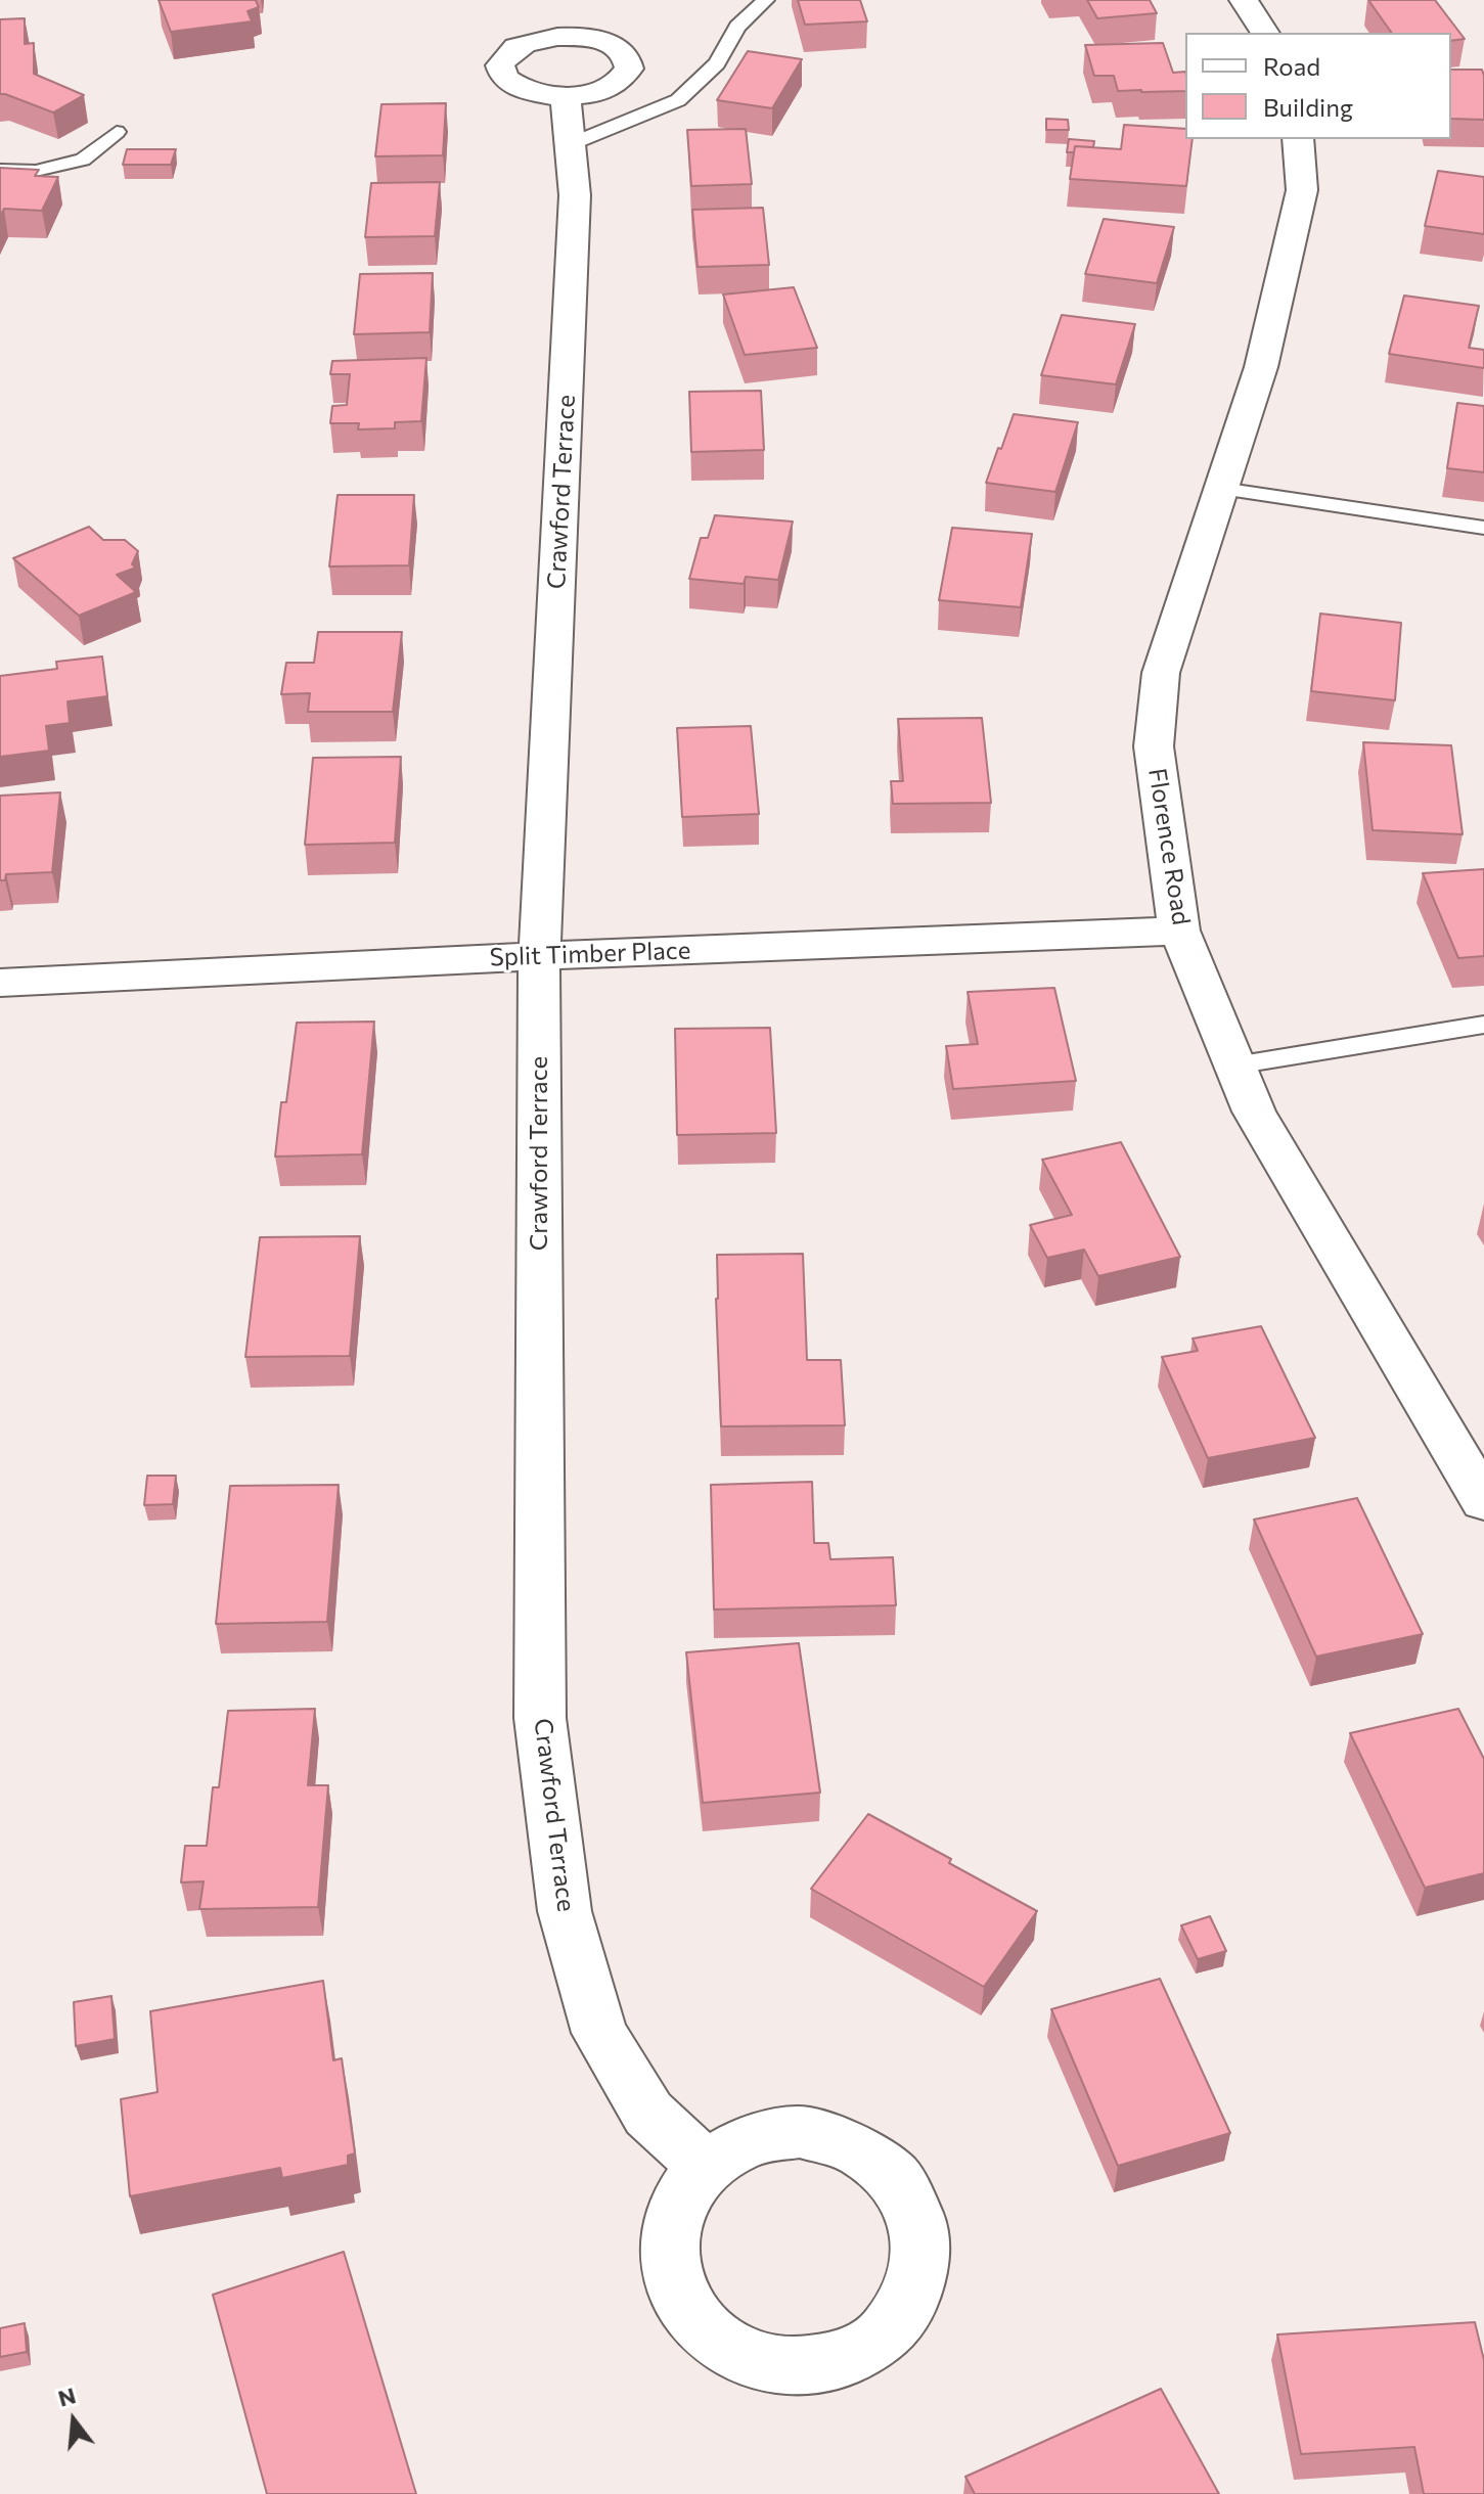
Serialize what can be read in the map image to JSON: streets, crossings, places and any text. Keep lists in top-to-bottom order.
{
  "streets": {
    "street": ["Crawford Terrace", "Florence Road", "Split Timber Place"]
  },
  "crossings": [
    ["Crawford Terrace", "Split Timber Place"],
    ["Florence Road", "Split Timber Place"]
  ],
  "legend": ["Road", "Building"],
  "north": "top"
}
